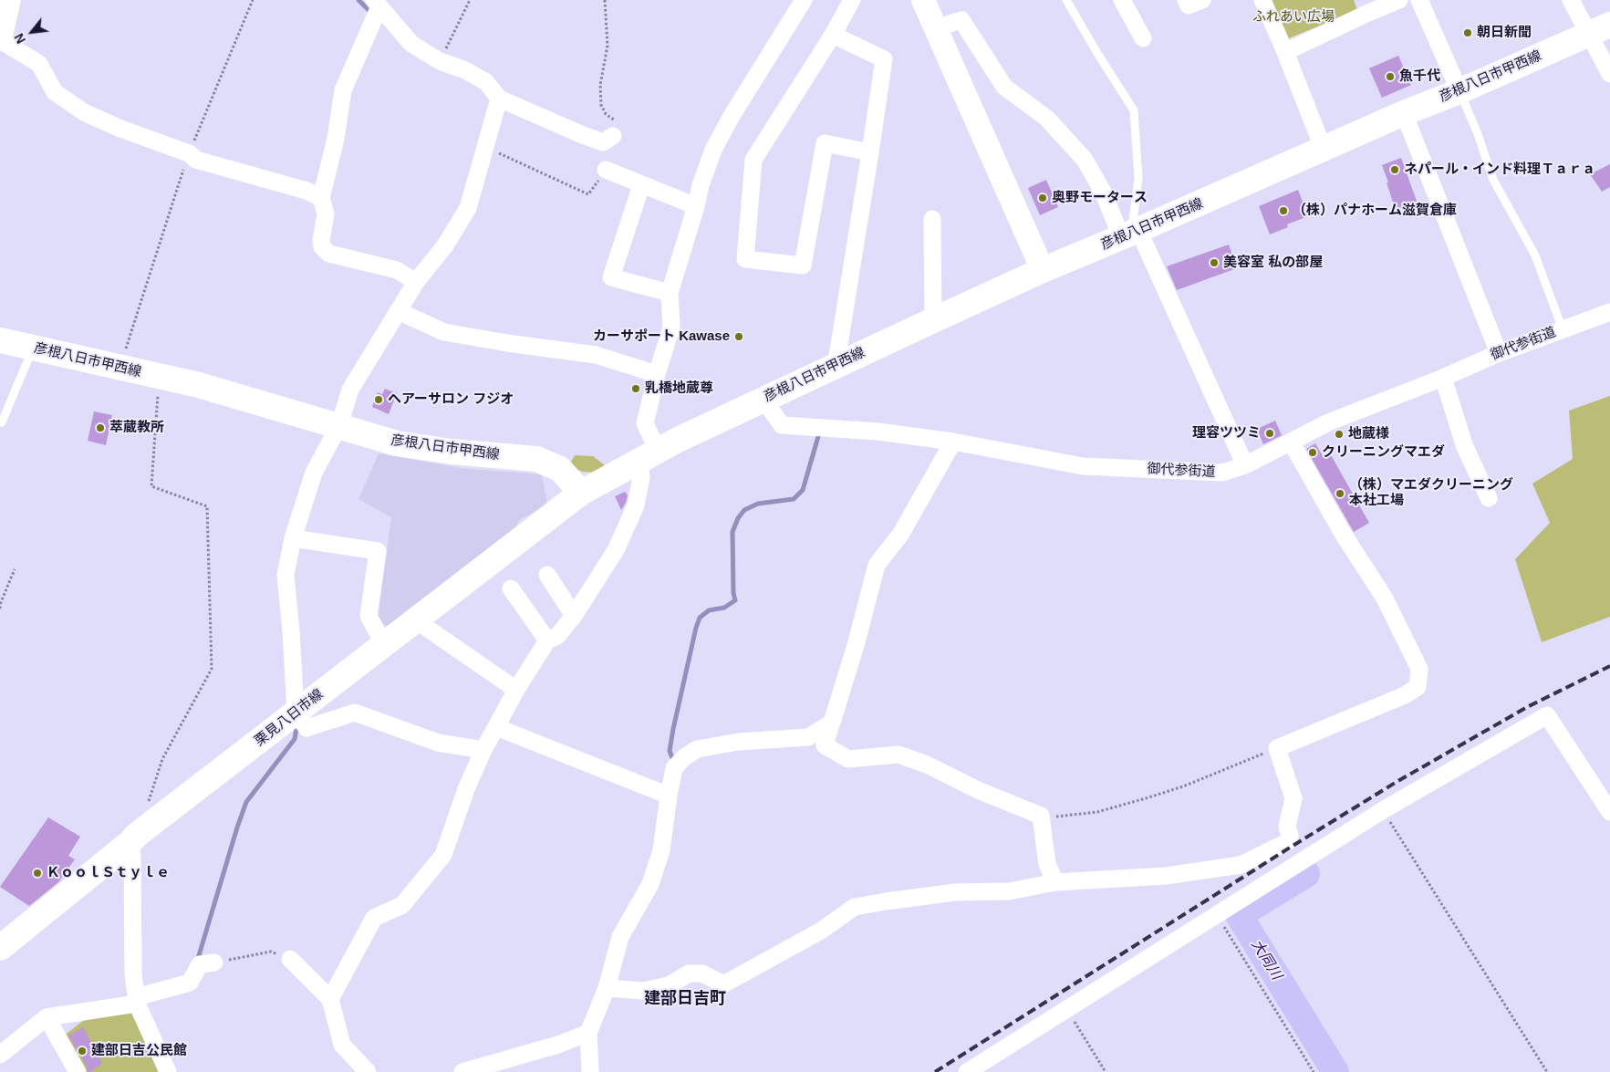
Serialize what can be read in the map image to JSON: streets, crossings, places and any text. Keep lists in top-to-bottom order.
{
  "streets": {
    "main road": ["彦根八日市甲西線", "栗見八日市線"],
    "street": ["御代参街道"]
  },
  "crossings": [
    ["彦根八日市甲西線", "御代参街道"],
    ["彦根八日市甲西線", "栗見八日市線"]
  ],
  "districts": ["建部日吉町"],
  "water": ["大同川"],
  "parks": ["ふれあい広場"],
  "places": [
    "朝日新聞",
    "魚千代",
    "ネパール・インド料理Ｔａｒａ",
    "奥野モータース",
    "（株）パナホーム滋賀倉庫",
    "美容室 私の部屋",
    "カーサポート Kawase",
    "乳橋地蔵尊",
    "ヘアーサロン フジオ",
    "萃蔵教所",
    "理容ツツミ",
    "地蔵様",
    "クリーニングマエダ",
    "（株）マエダクリーニング 本社工場",
    "ＫｏｏｌＳｔｙｌｅ",
    "建部日吉公民館"
  ],
  "north": "bottom left"
}
